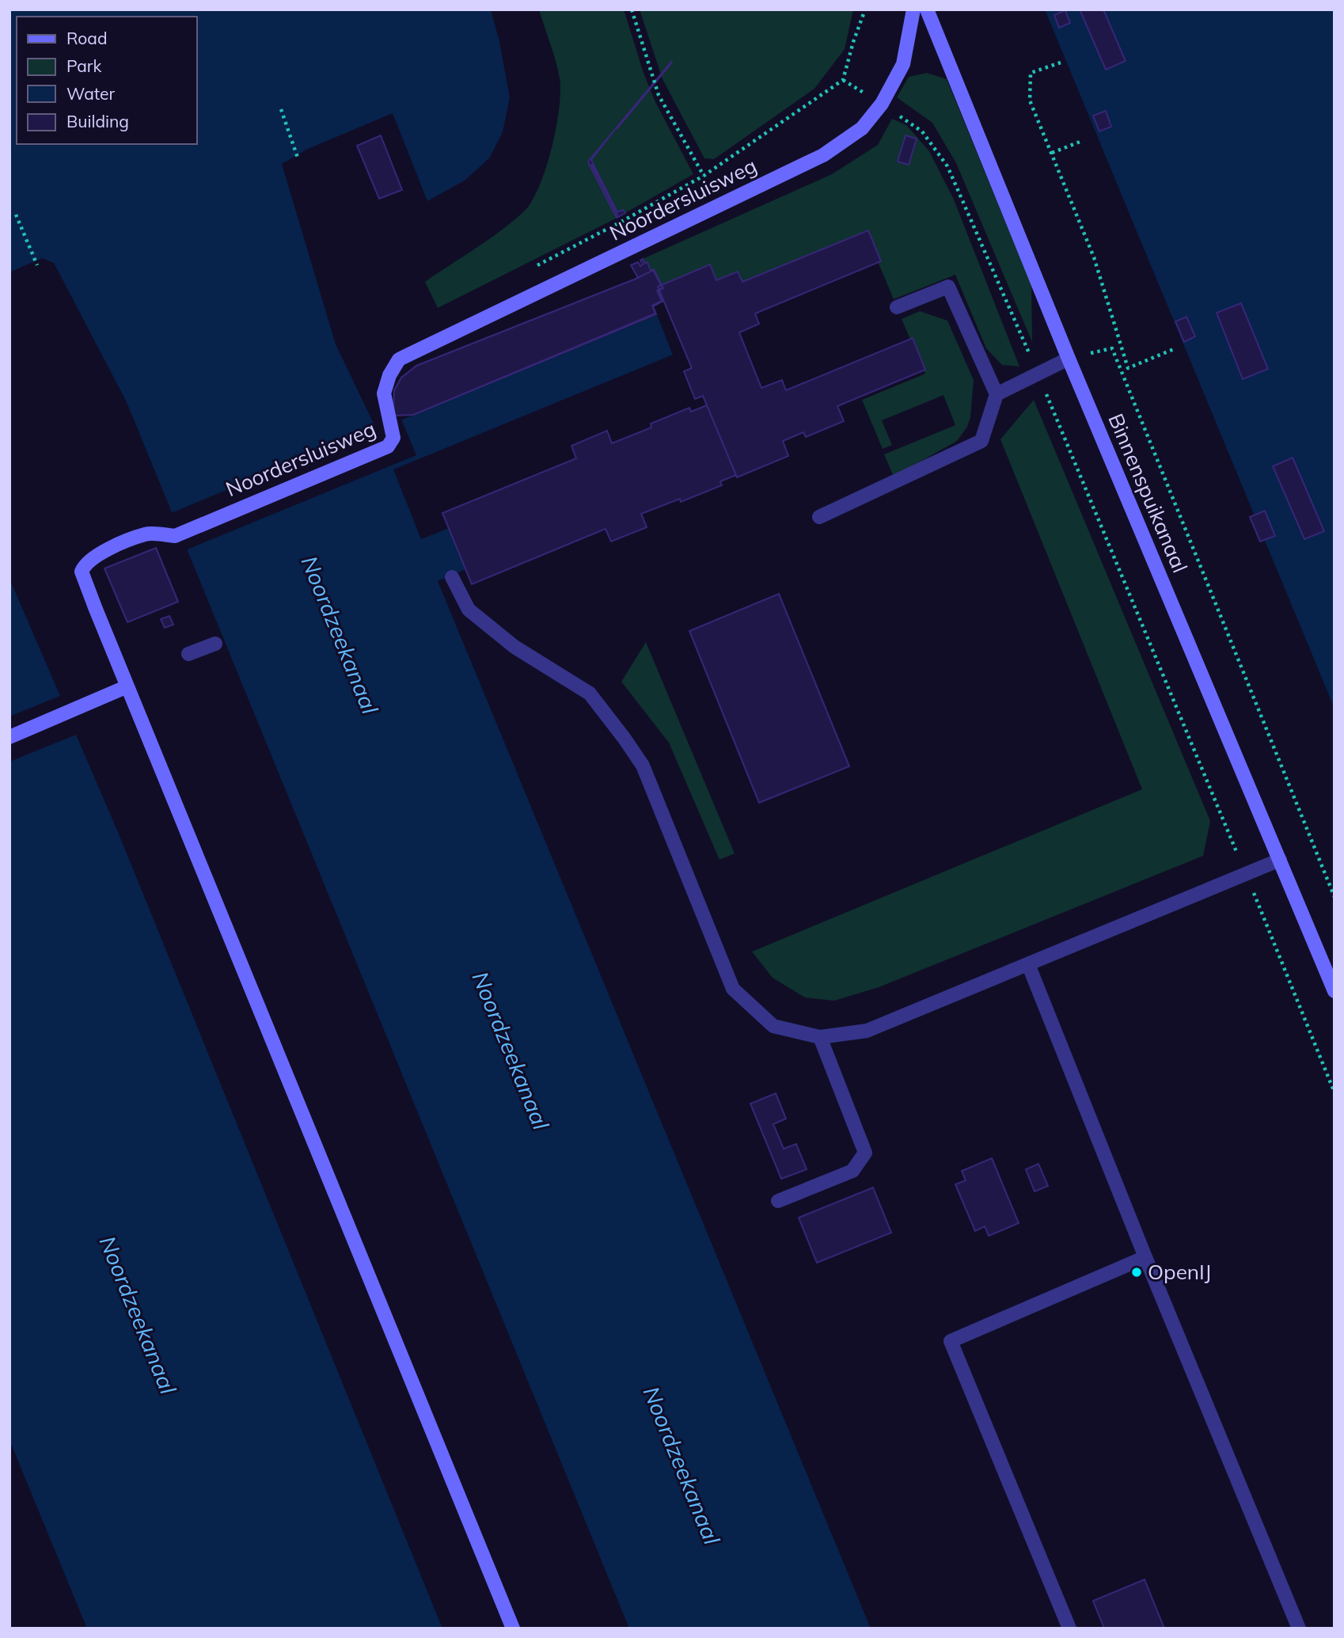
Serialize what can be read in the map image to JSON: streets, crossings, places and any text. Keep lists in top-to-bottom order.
{
  "streets": {
    "street": ["Noordersluisweg", "Binnenspuikanaal"]
  },
  "water": ["Noordzeekanaal"],
  "places": ["OpenIJ"],
  "legend": [
    "Road",
    "Park",
    "Water",
    "Building"
  ]
}
